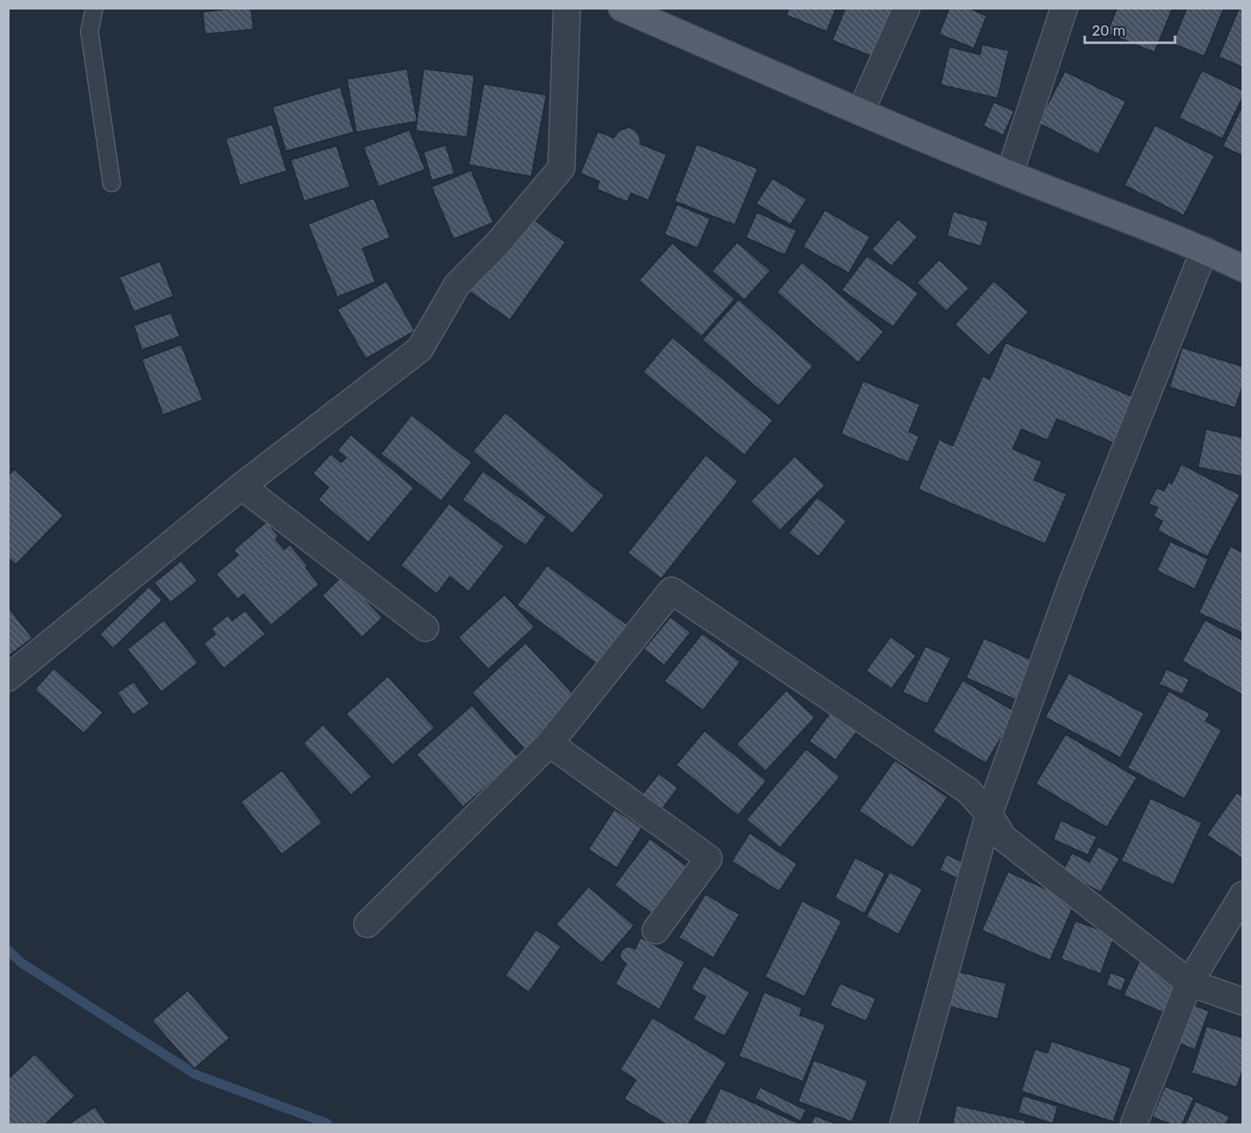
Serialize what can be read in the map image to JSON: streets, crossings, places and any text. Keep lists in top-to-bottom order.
{
  "scale_bar": "20 m"
}
